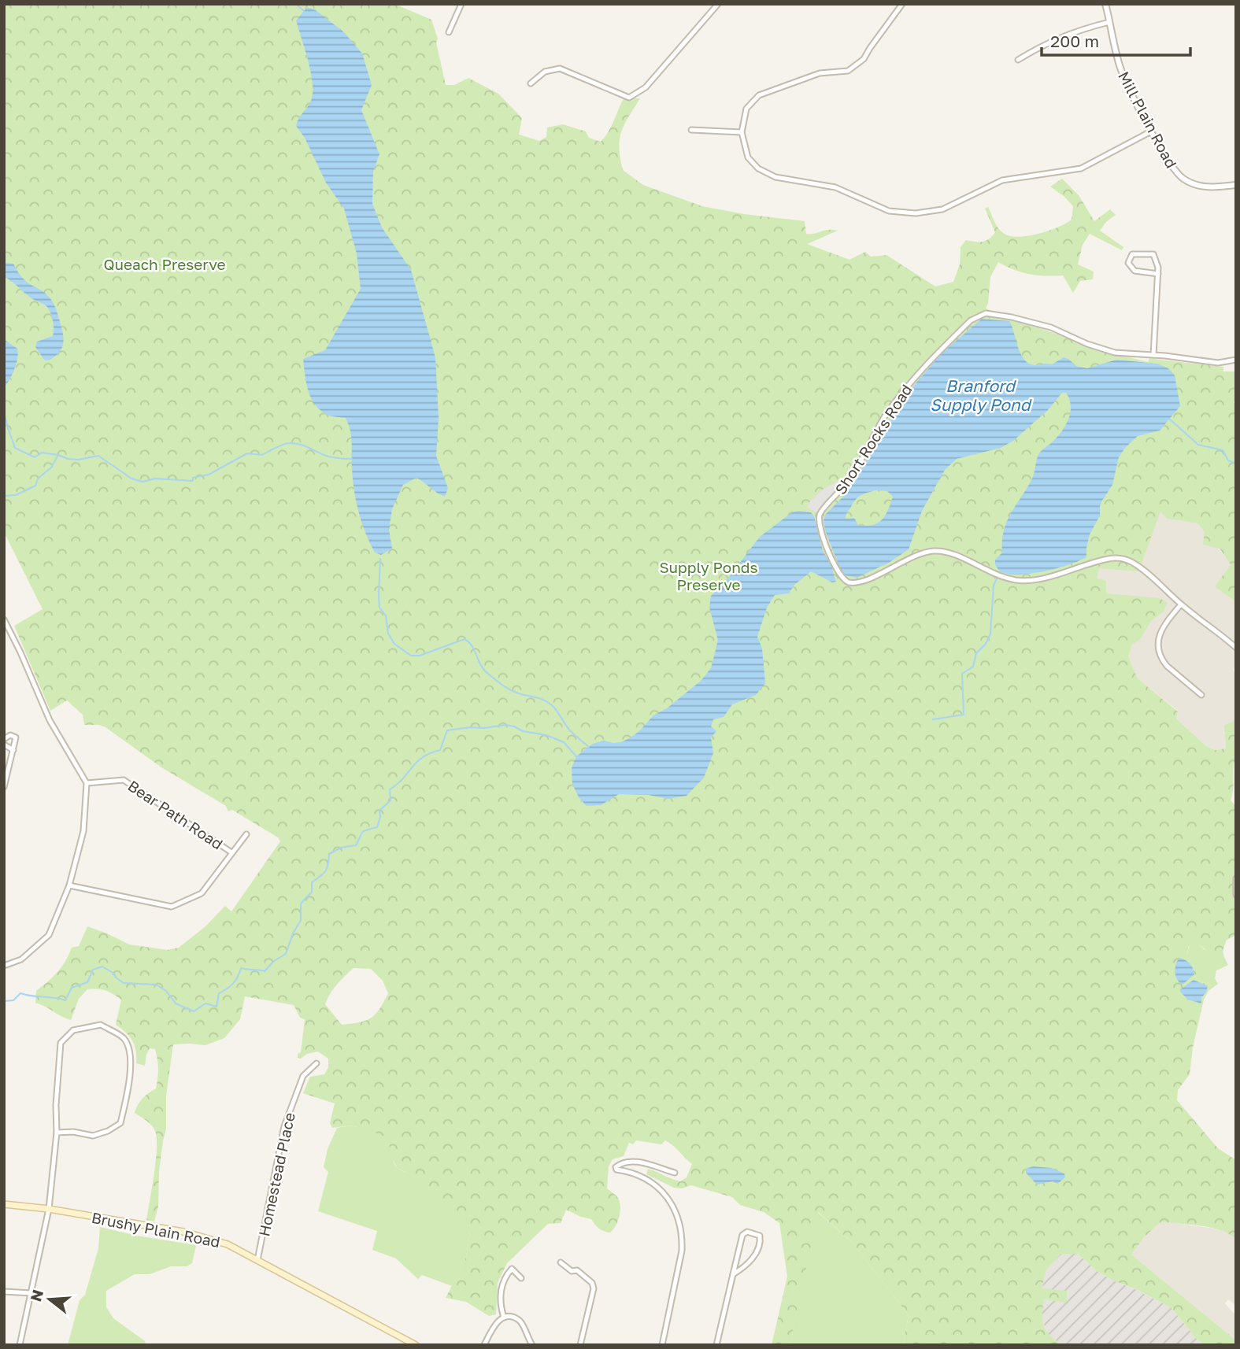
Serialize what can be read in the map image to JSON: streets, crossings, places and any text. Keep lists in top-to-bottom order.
{
  "streets": {
    "main road": ["Brushy Plain Road"],
    "street": [
      "Mill Plain Road",
      "Short Rocks Road",
      "Bear Path Road",
      "Homestead Place"
    ]
  },
  "crossings": [
    ["Homestead Place", "Brushy Plain Road"]
  ],
  "water": ["Branford Supply Pond"],
  "parks": ["Queach Preserve", "Supply Ponds Preserve"],
  "scale_bar": "200 m",
  "north": "left"
}
